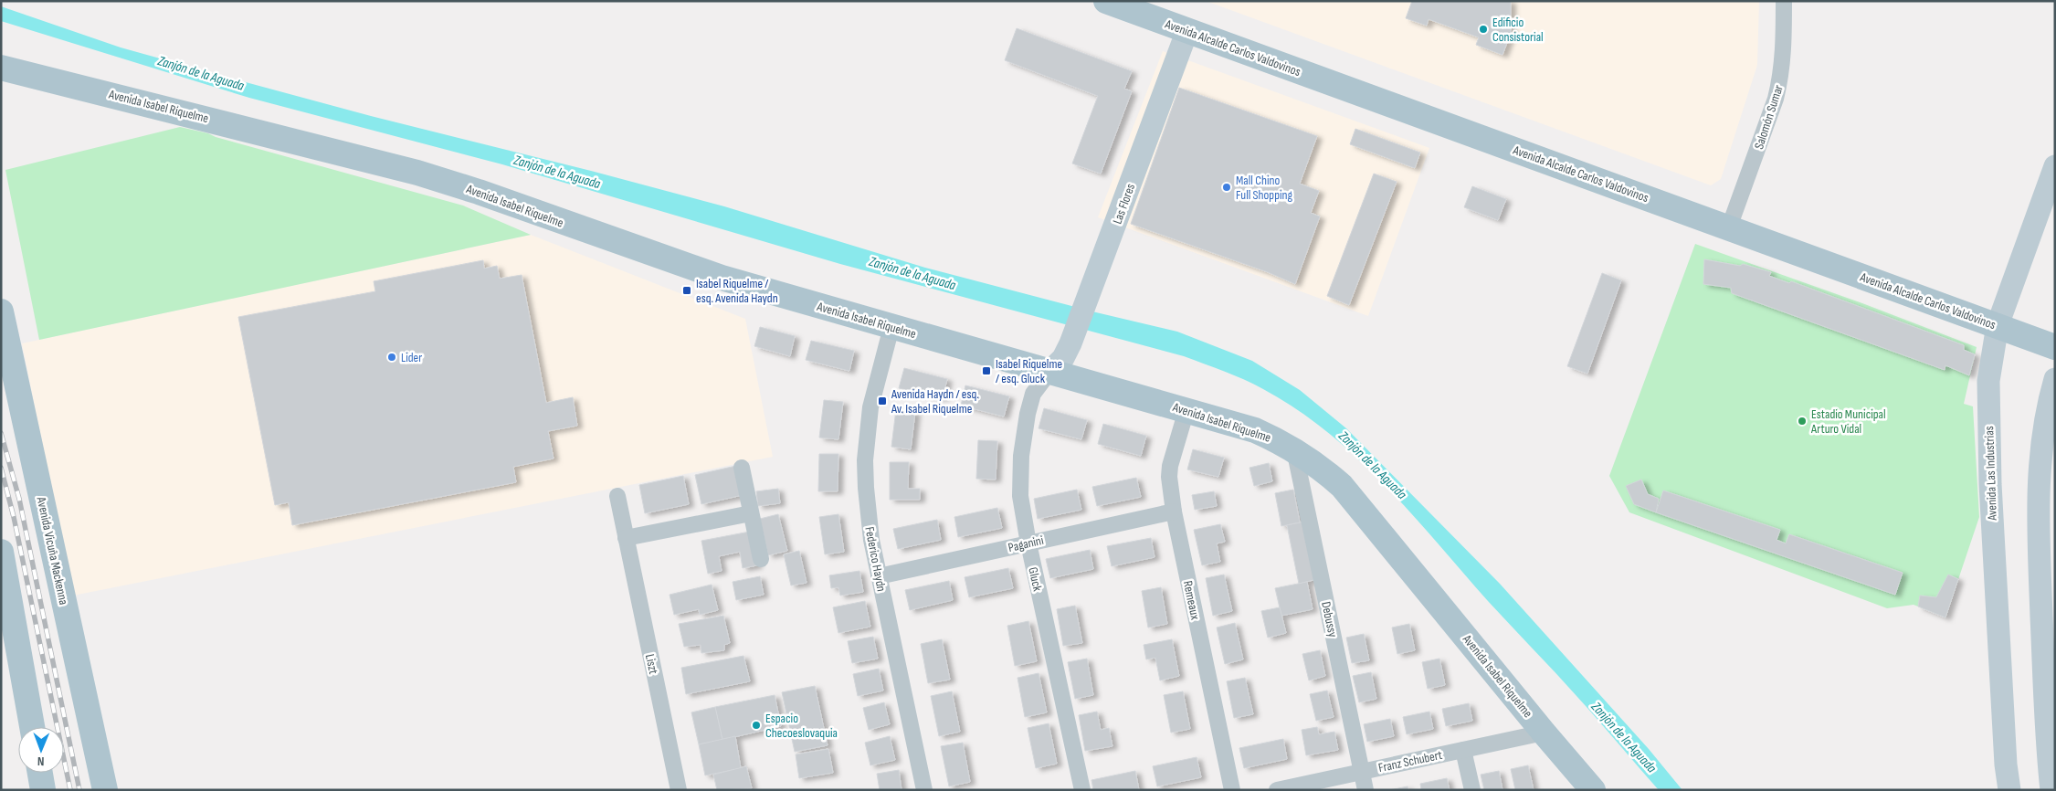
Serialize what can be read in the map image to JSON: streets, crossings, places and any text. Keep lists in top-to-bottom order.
{
  "streets": {
    "main road": [
      "Avenida Alcalde Carlos Valdovinos",
      "Avenida Isabel Riquelme",
      "Las Flores",
      "Avenida Las Industrias",
      "Avenida Vicuña Mackenna"
    ],
    "street": [
      "Salomón Sumar",
      "Paganini",
      "Federico Haydn",
      "Gluck",
      "Remeaux",
      "Debussy",
      "Liszt",
      "Franz Schubert"
    ]
  },
  "crossings": [
    ["Avenida Alcalde Carlos Valdovinos", "Salomón Sumar"],
    ["Avenida Alcalde Carlos Valdovinos", "Las Flores"],
    ["Avenida Alcalde Carlos Valdovinos", "Avenida Las Industrias"],
    ["Avenida Isabel Riquelme", "Las Flores"],
    ["Avenida Isabel Riquelme", "Federico Haydn"],
    ["Avenida Isabel Riquelme", "Gluck"],
    ["Avenida Isabel Riquelme", "Remeaux"],
    ["Avenida Isabel Riquelme", "Debussy"],
    ["Avenida Isabel Riquelme", "Franz Schubert"],
    ["Las Flores", "Gluck"],
    ["Paganini", "Federico Haydn"],
    ["Paganini", "Gluck"],
    ["Paganini", "Remeaux"],
    ["Debussy", "Franz Schubert"]
  ],
  "water": ["Zanjón de la Aguada"],
  "places": {
    "other": [
      "Edificio Consistorial",
      "Mall Chino Full Shopping",
      "Lider",
      "Estadio Municipal Arturo Vidal",
      "Espacio Checoeslovaquia"
    ],
    "transit": ["Isabel Riquelme / esq. Avenida Haydn", "Isabel Riquelme / esq. Gluck", "Avenida Haydn / esq. Av. Isabel Riquelme"]
  },
  "north": "bottom"
}
